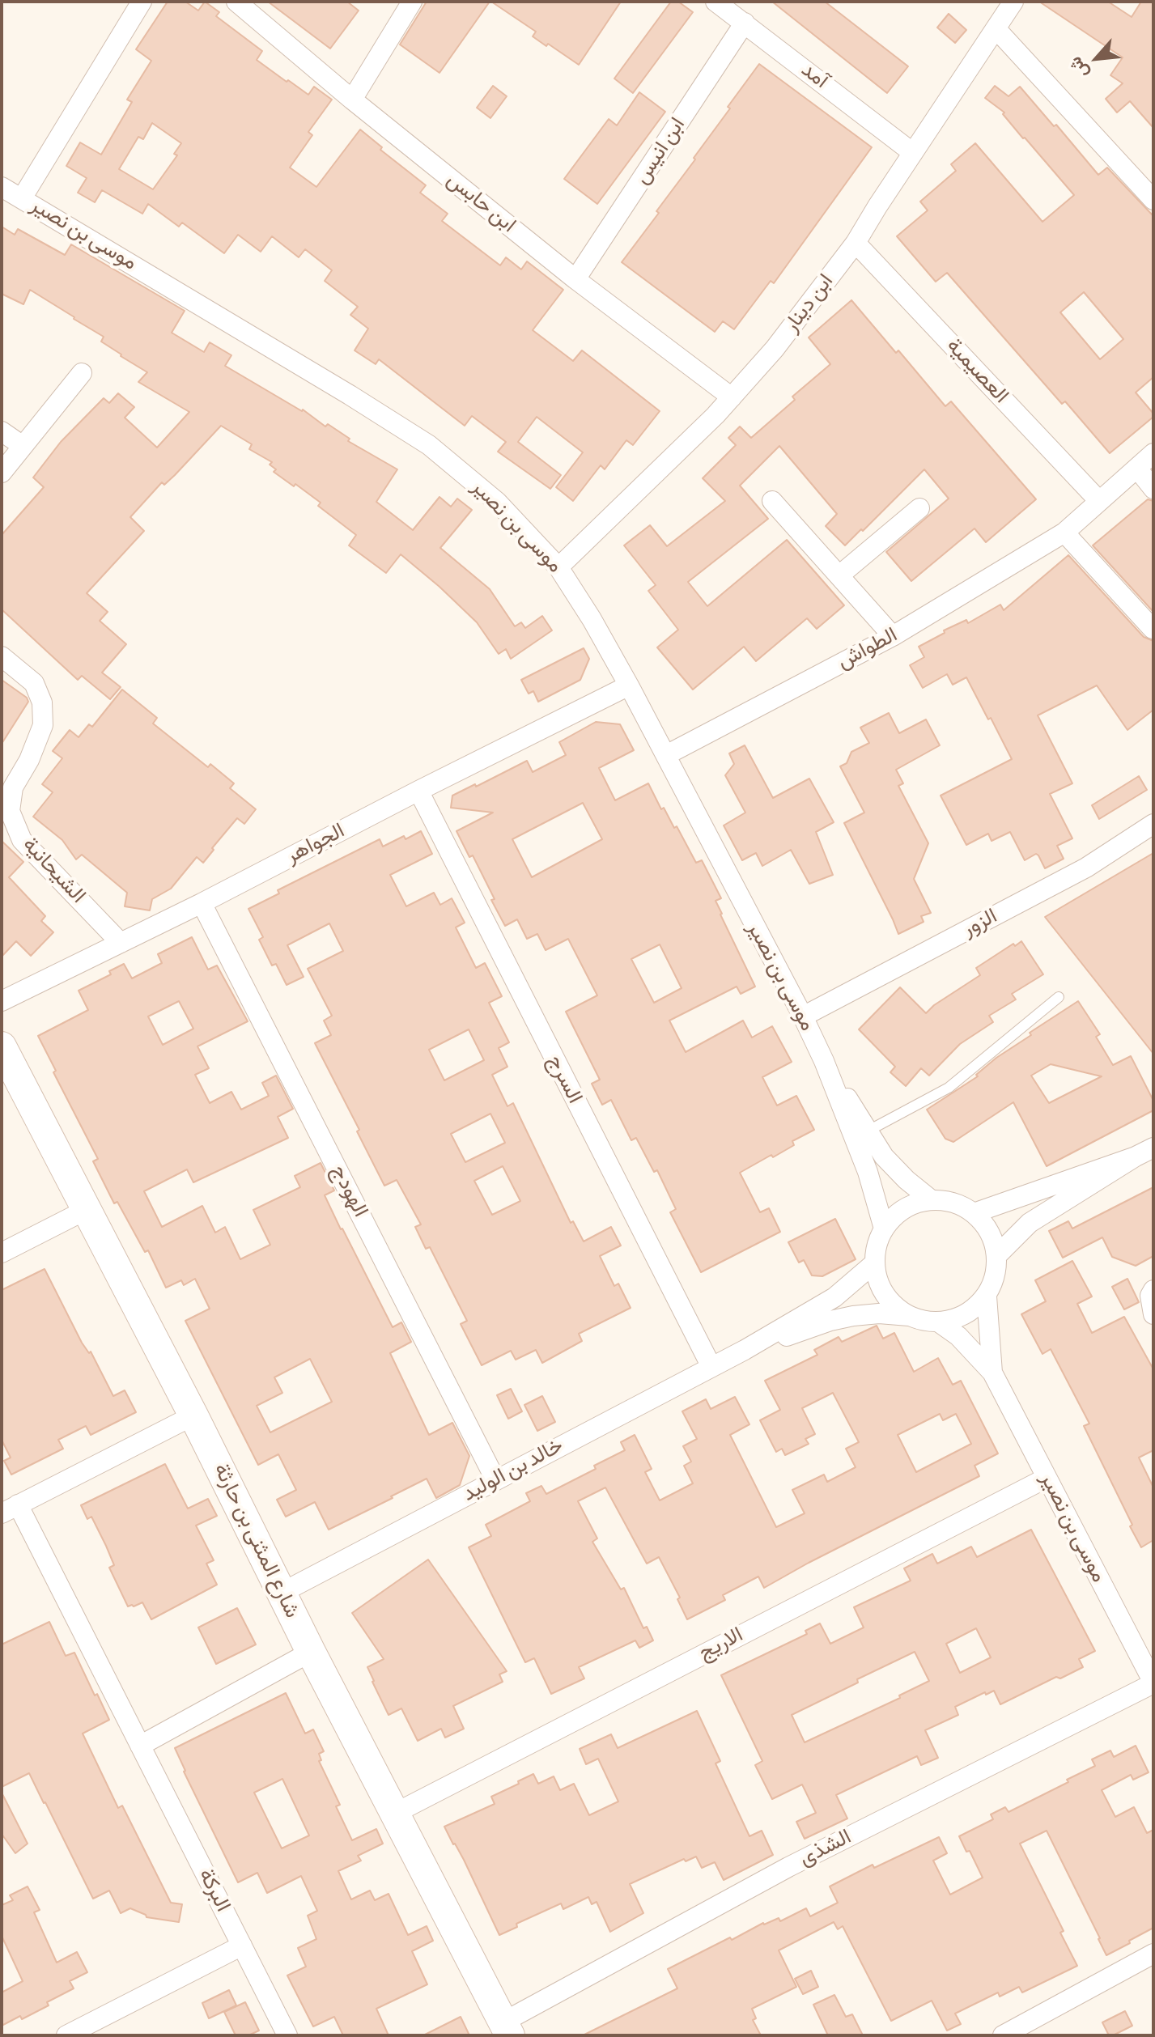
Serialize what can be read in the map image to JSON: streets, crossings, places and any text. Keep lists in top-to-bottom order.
{
  "streets": {
    "street": [
      "آمد",
      "ابن انيس",
      "ابن حابس",
      "موسى بن نصير",
      "ابن دينار",
      "العصيمية",
      "الطواش",
      "الجواهر",
      "الشيحانية",
      "الزور",
      "السرج",
      "الهودج",
      "خالد بن الوليد",
      "شارع المثنى بن حارثة",
      "الاريج",
      "الشذى",
      "البركة"
    ]
  },
  "crossings": [
    ["آمد", "ابن انيس"],
    ["آمد", "ابن دينار"],
    ["ابن انيس", "ابن حابس"],
    ["ابن حابس", "ابن دينار"],
    ["موسى بن نصير", "ابن دينار"],
    ["موسى بن نصير", "الطواش"],
    ["موسى بن نصير", "الجواهر"],
    ["موسى بن نصير", "الزور"],
    ["موسى بن نصير", "خالد بن الوليد"],
    ["موسى بن نصير", "الاريج"],
    ["موسى بن نصير", "الشذى"],
    ["ابن دينار", "العصيمية"],
    ["العصيمية", "الطواش"],
    ["الجواهر", "الشيحانية"],
    ["الجواهر", "السرج"],
    ["الجواهر", "الهودج"],
    ["السرج", "خالد بن الوليد"],
    ["الهودج", "خالد بن الوليد"],
    ["خالد بن الوليد", "شارع المثنى بن حارثة"],
    ["شارع المثنى بن حارثة", "الاريج"],
    ["شارع المثنى بن حارثة", "الشذى"]
  ],
  "north": "bottom left"
}
